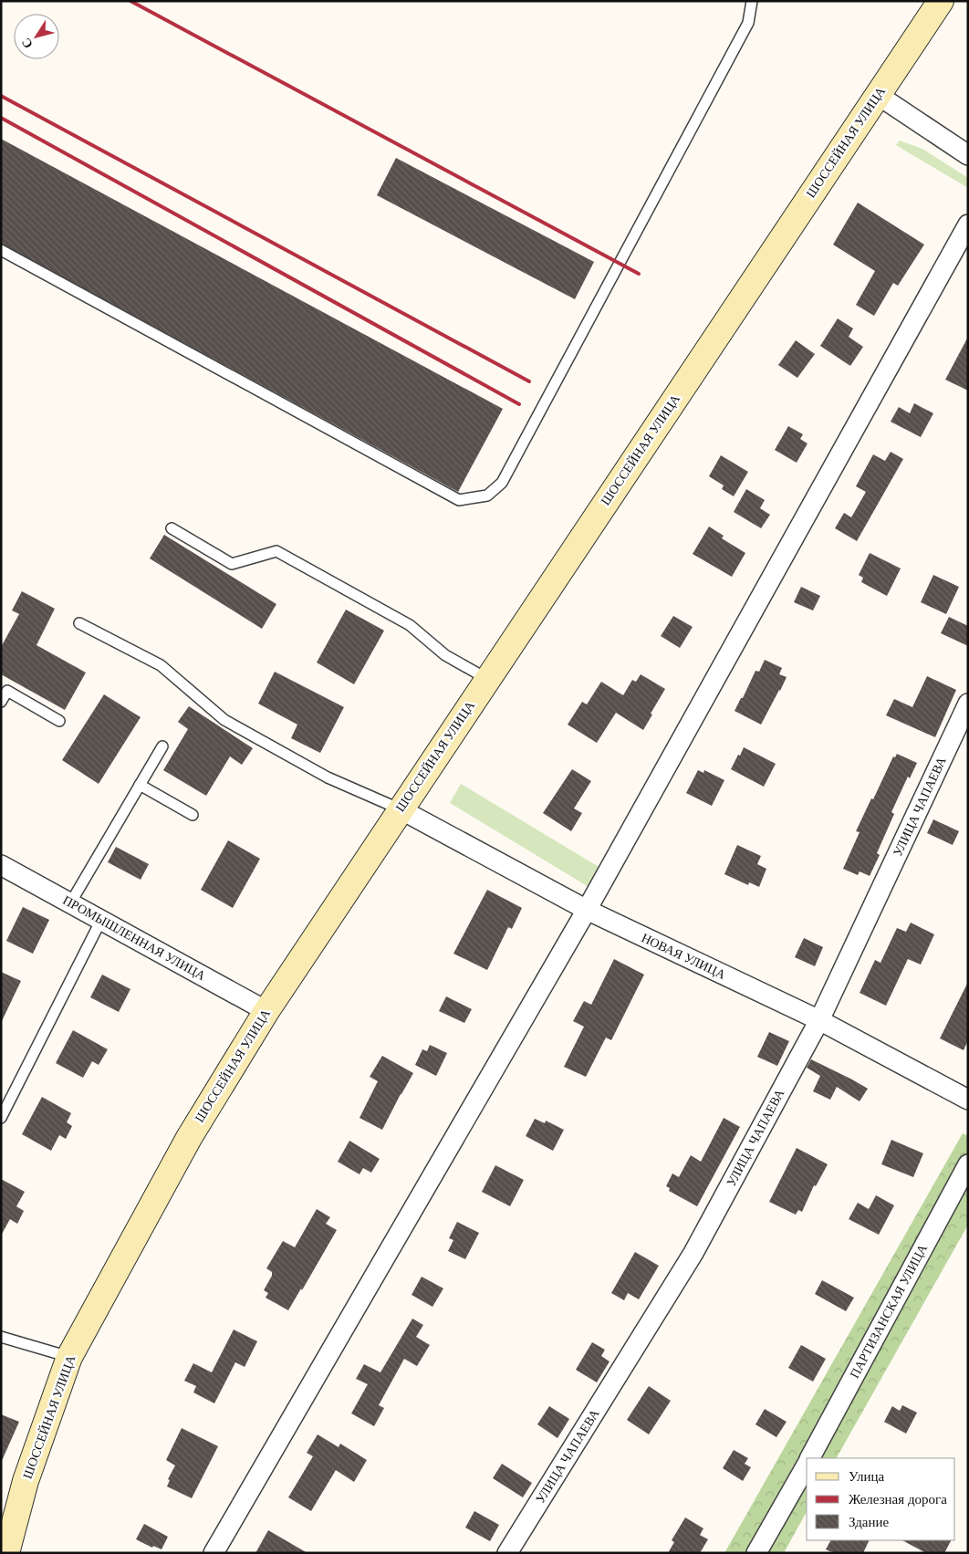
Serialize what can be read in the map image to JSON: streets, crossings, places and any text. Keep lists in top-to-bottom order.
{
  "streets": {
    "main road": ["ШОССЕЙНАЯ УЛИЦА"],
    "street": [
      "УЛИЦА ЧАПАЕВА",
      "ПРОМЫШЛЕННАЯ УЛИЦА",
      "НОВАЯ УЛИЦА",
      "ПАРТИЗАНСКАЯ УЛИЦА"
    ]
  },
  "crossings": [
    ["ШОССЕЙНАЯ УЛИЦА", "ПРОМЫШЛЕННАЯ УЛИЦА"],
    ["ШОССЕЙНАЯ УЛИЦА", "НОВАЯ УЛИЦА"],
    ["УЛИЦА ЧАПАЕВА", "НОВАЯ УЛИЦА"]
  ],
  "legend": ["Улица", "Железная дорога", "Здание"],
  "north": "bottom left"
}
